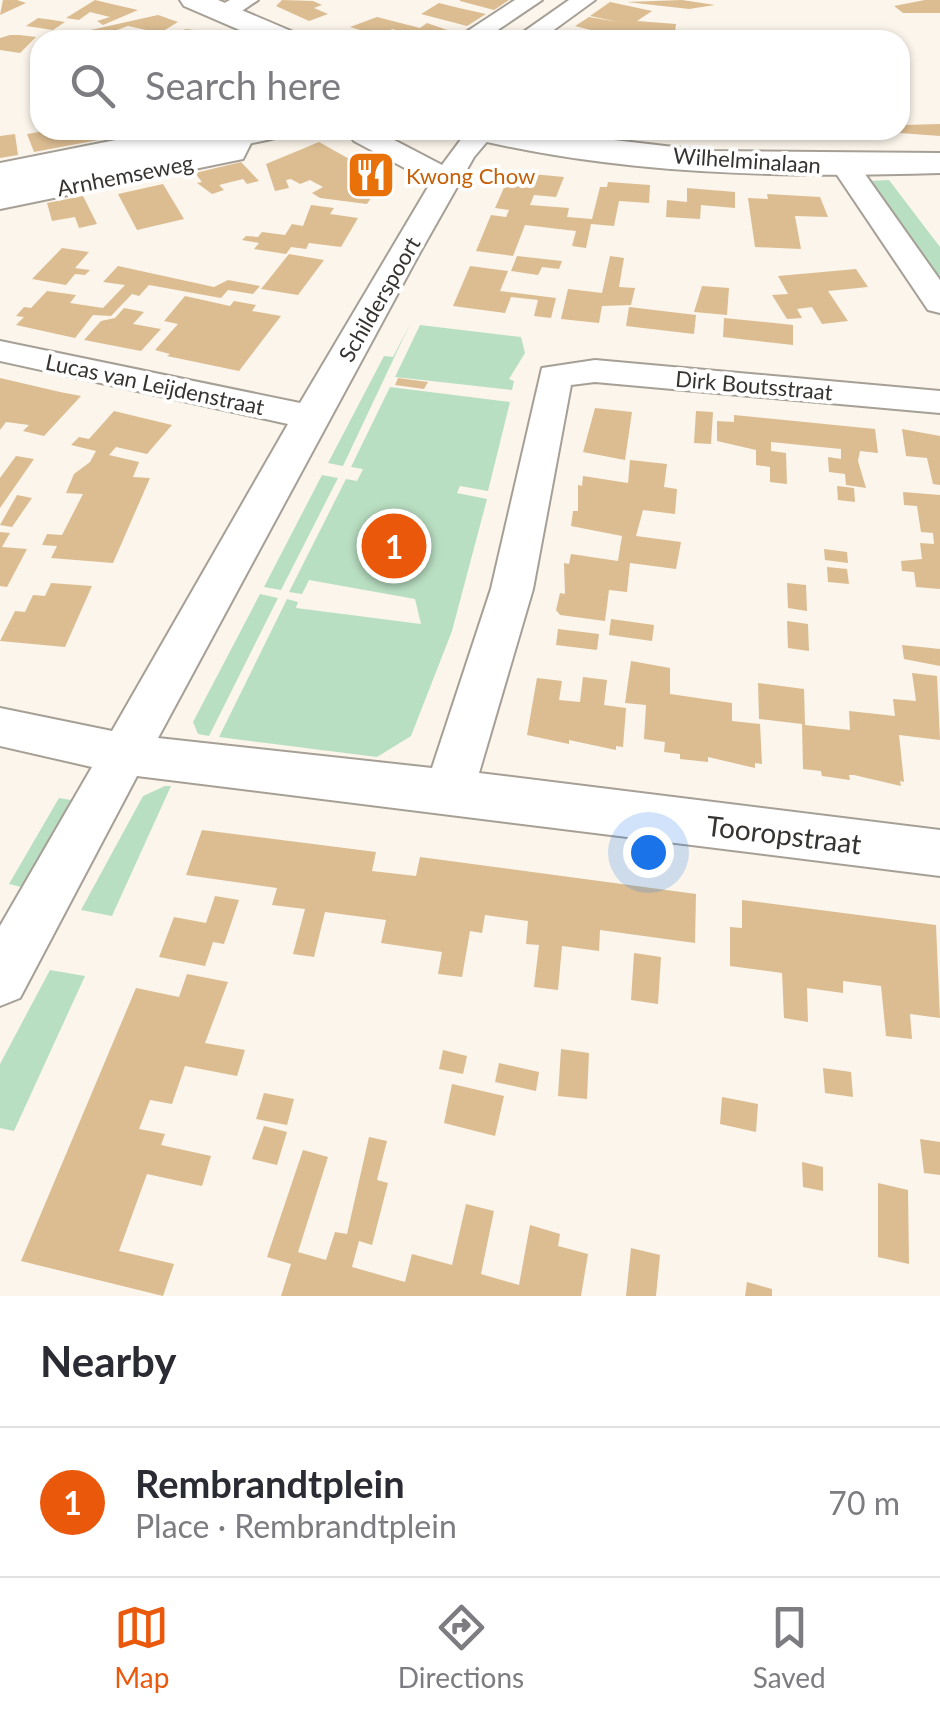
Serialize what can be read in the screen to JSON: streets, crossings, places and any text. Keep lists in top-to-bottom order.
{
  "streets": {
    "street": [
      "Wilhelminalaan",
      "Arnhemseweg",
      "Schilderspoort",
      "Lucas van Leijdenstraat",
      "Dirk Boutsstraat",
      "Tooropstraat"
    ]
  },
  "crossings": [
    ["Schilderspoort", "Lucas van Leijdenstraat"],
    ["Schilderspoort", "Tooropstraat"],
    ["Dirk Boutsstraat", "Tooropstraat"]
  ],
  "places": {
    "restaurant": ["Kwong Chow"]
  },
  "page": {
    "search": "Search here",
    "pins": "1",
    "heading": "Nearby",
    "list": [
      {
        "mark": "1",
        "name": "Rembrandtplein",
        "note": "Place · Rembrandtplein",
        "value": "70 m"
      }
    ],
    "nav": ["Map", "Directions", "Saved"]
  }
}
